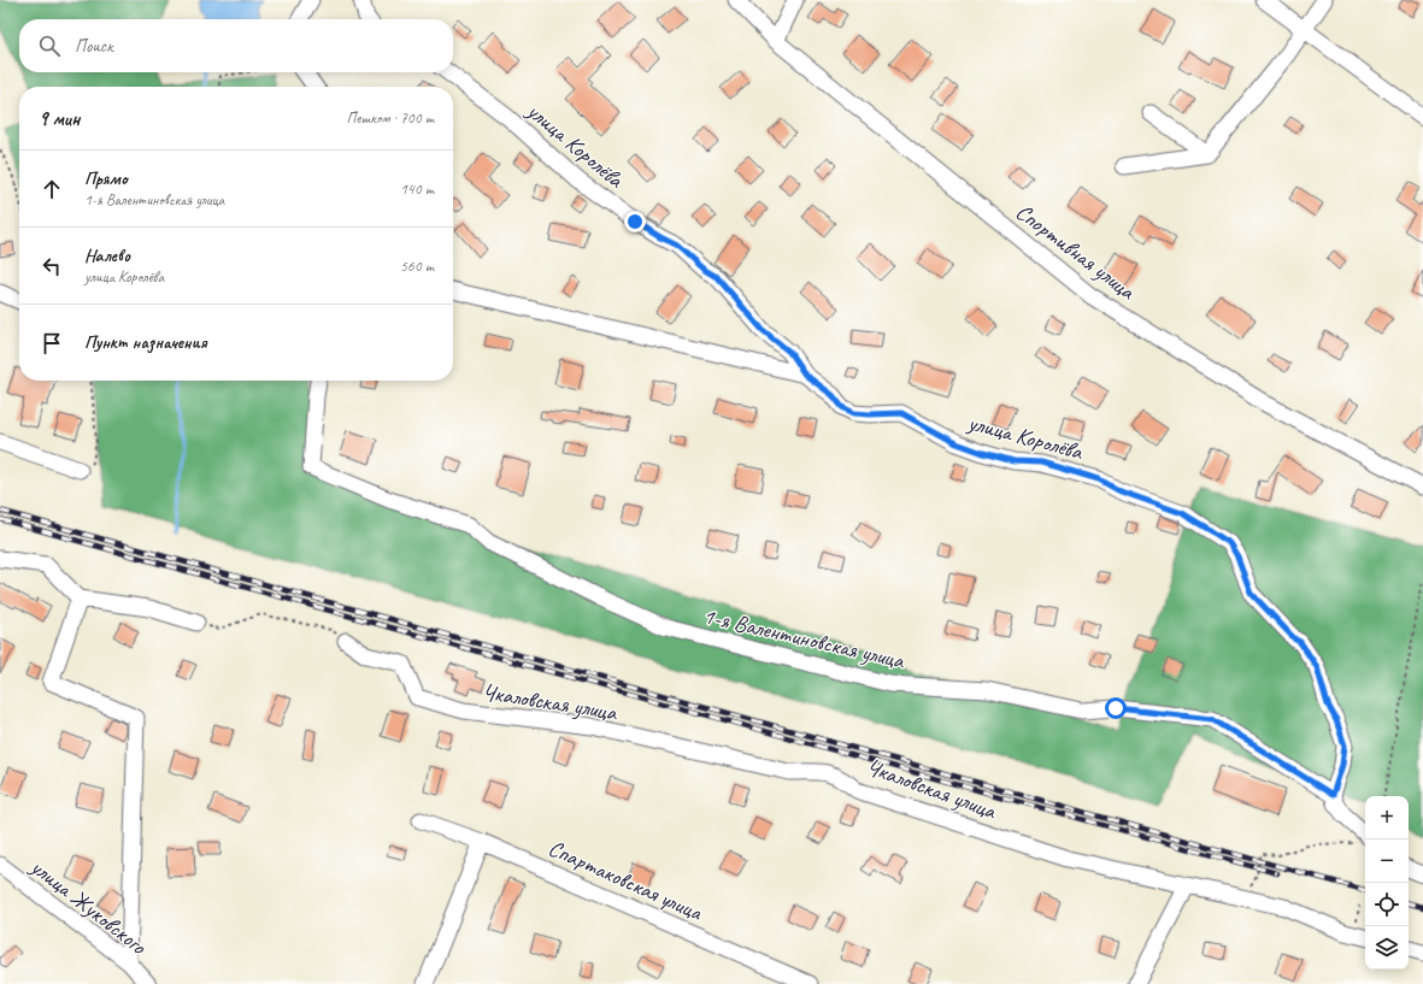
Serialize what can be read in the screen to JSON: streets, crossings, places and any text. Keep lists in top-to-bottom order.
{
  "streets": {
    "street": [
      "улица Королёва",
      "Спортивная улица",
      "1-я Валентиновская улица",
      "Чкаловская улица",
      "Спартаковская улица",
      "улица Жуковского"
    ]
  },
  "crossings": [
    ["улица Королёва", "1-я Валентиновская улица"]
  ],
  "page": {
    "search": "Поиск",
    "heading": ["9 мин", "Пешком · 700 m"],
    "list": [
      ["Прямо", "1-я Валентиновская улица", "140 m"],
      ["Налево", "улица Королёва", "560 m"],
      "Пункт назначения"
    ],
    "map_buttons": ["+", "−"]
  }
}
